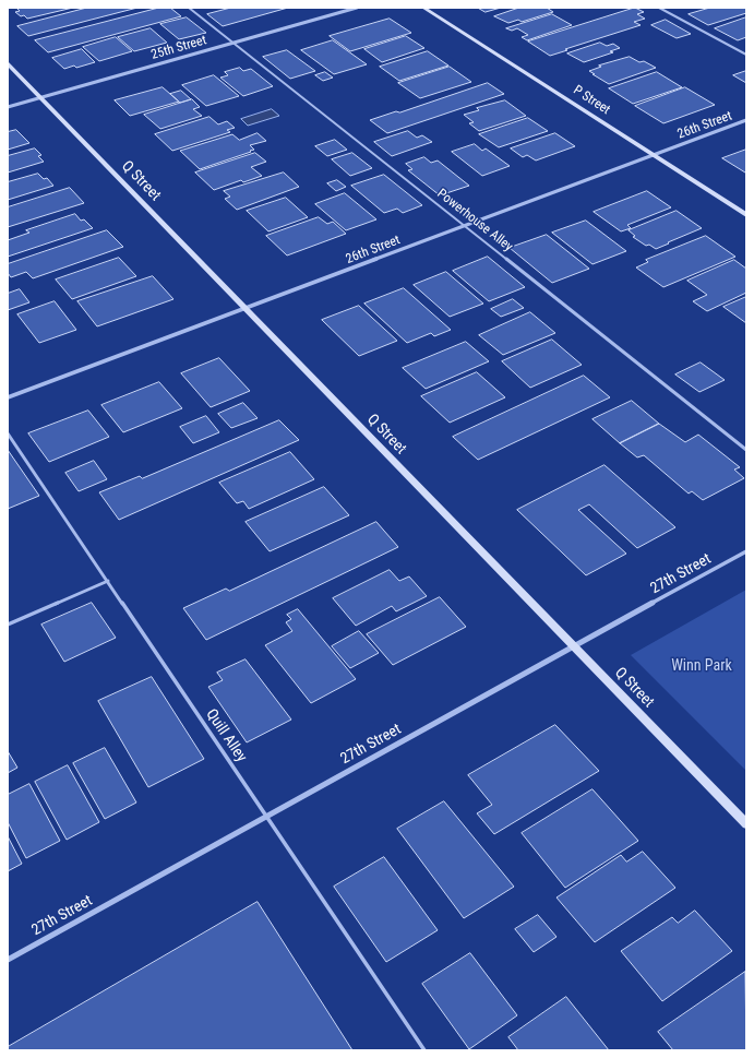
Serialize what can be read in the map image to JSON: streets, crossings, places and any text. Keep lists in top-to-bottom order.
{
  "streets": {
    "main road": ["P Street", "Q Street"],
    "street": ["25th Street", "26th Street", "27th Street"],
    "lane": ["Powerhouse Alley", "Quill Alley"]
  },
  "crossings": [
    ["25th Street", "Q Street"],
    ["25th Street", "Powerhouse Alley"],
    ["P Street", "26th Street"],
    ["26th Street", "Q Street"],
    ["26th Street", "Powerhouse Alley"],
    ["Q Street", "27th Street"],
    ["27th Street", "Quill Alley"]
  ],
  "parks": ["Winn Park"]
}
